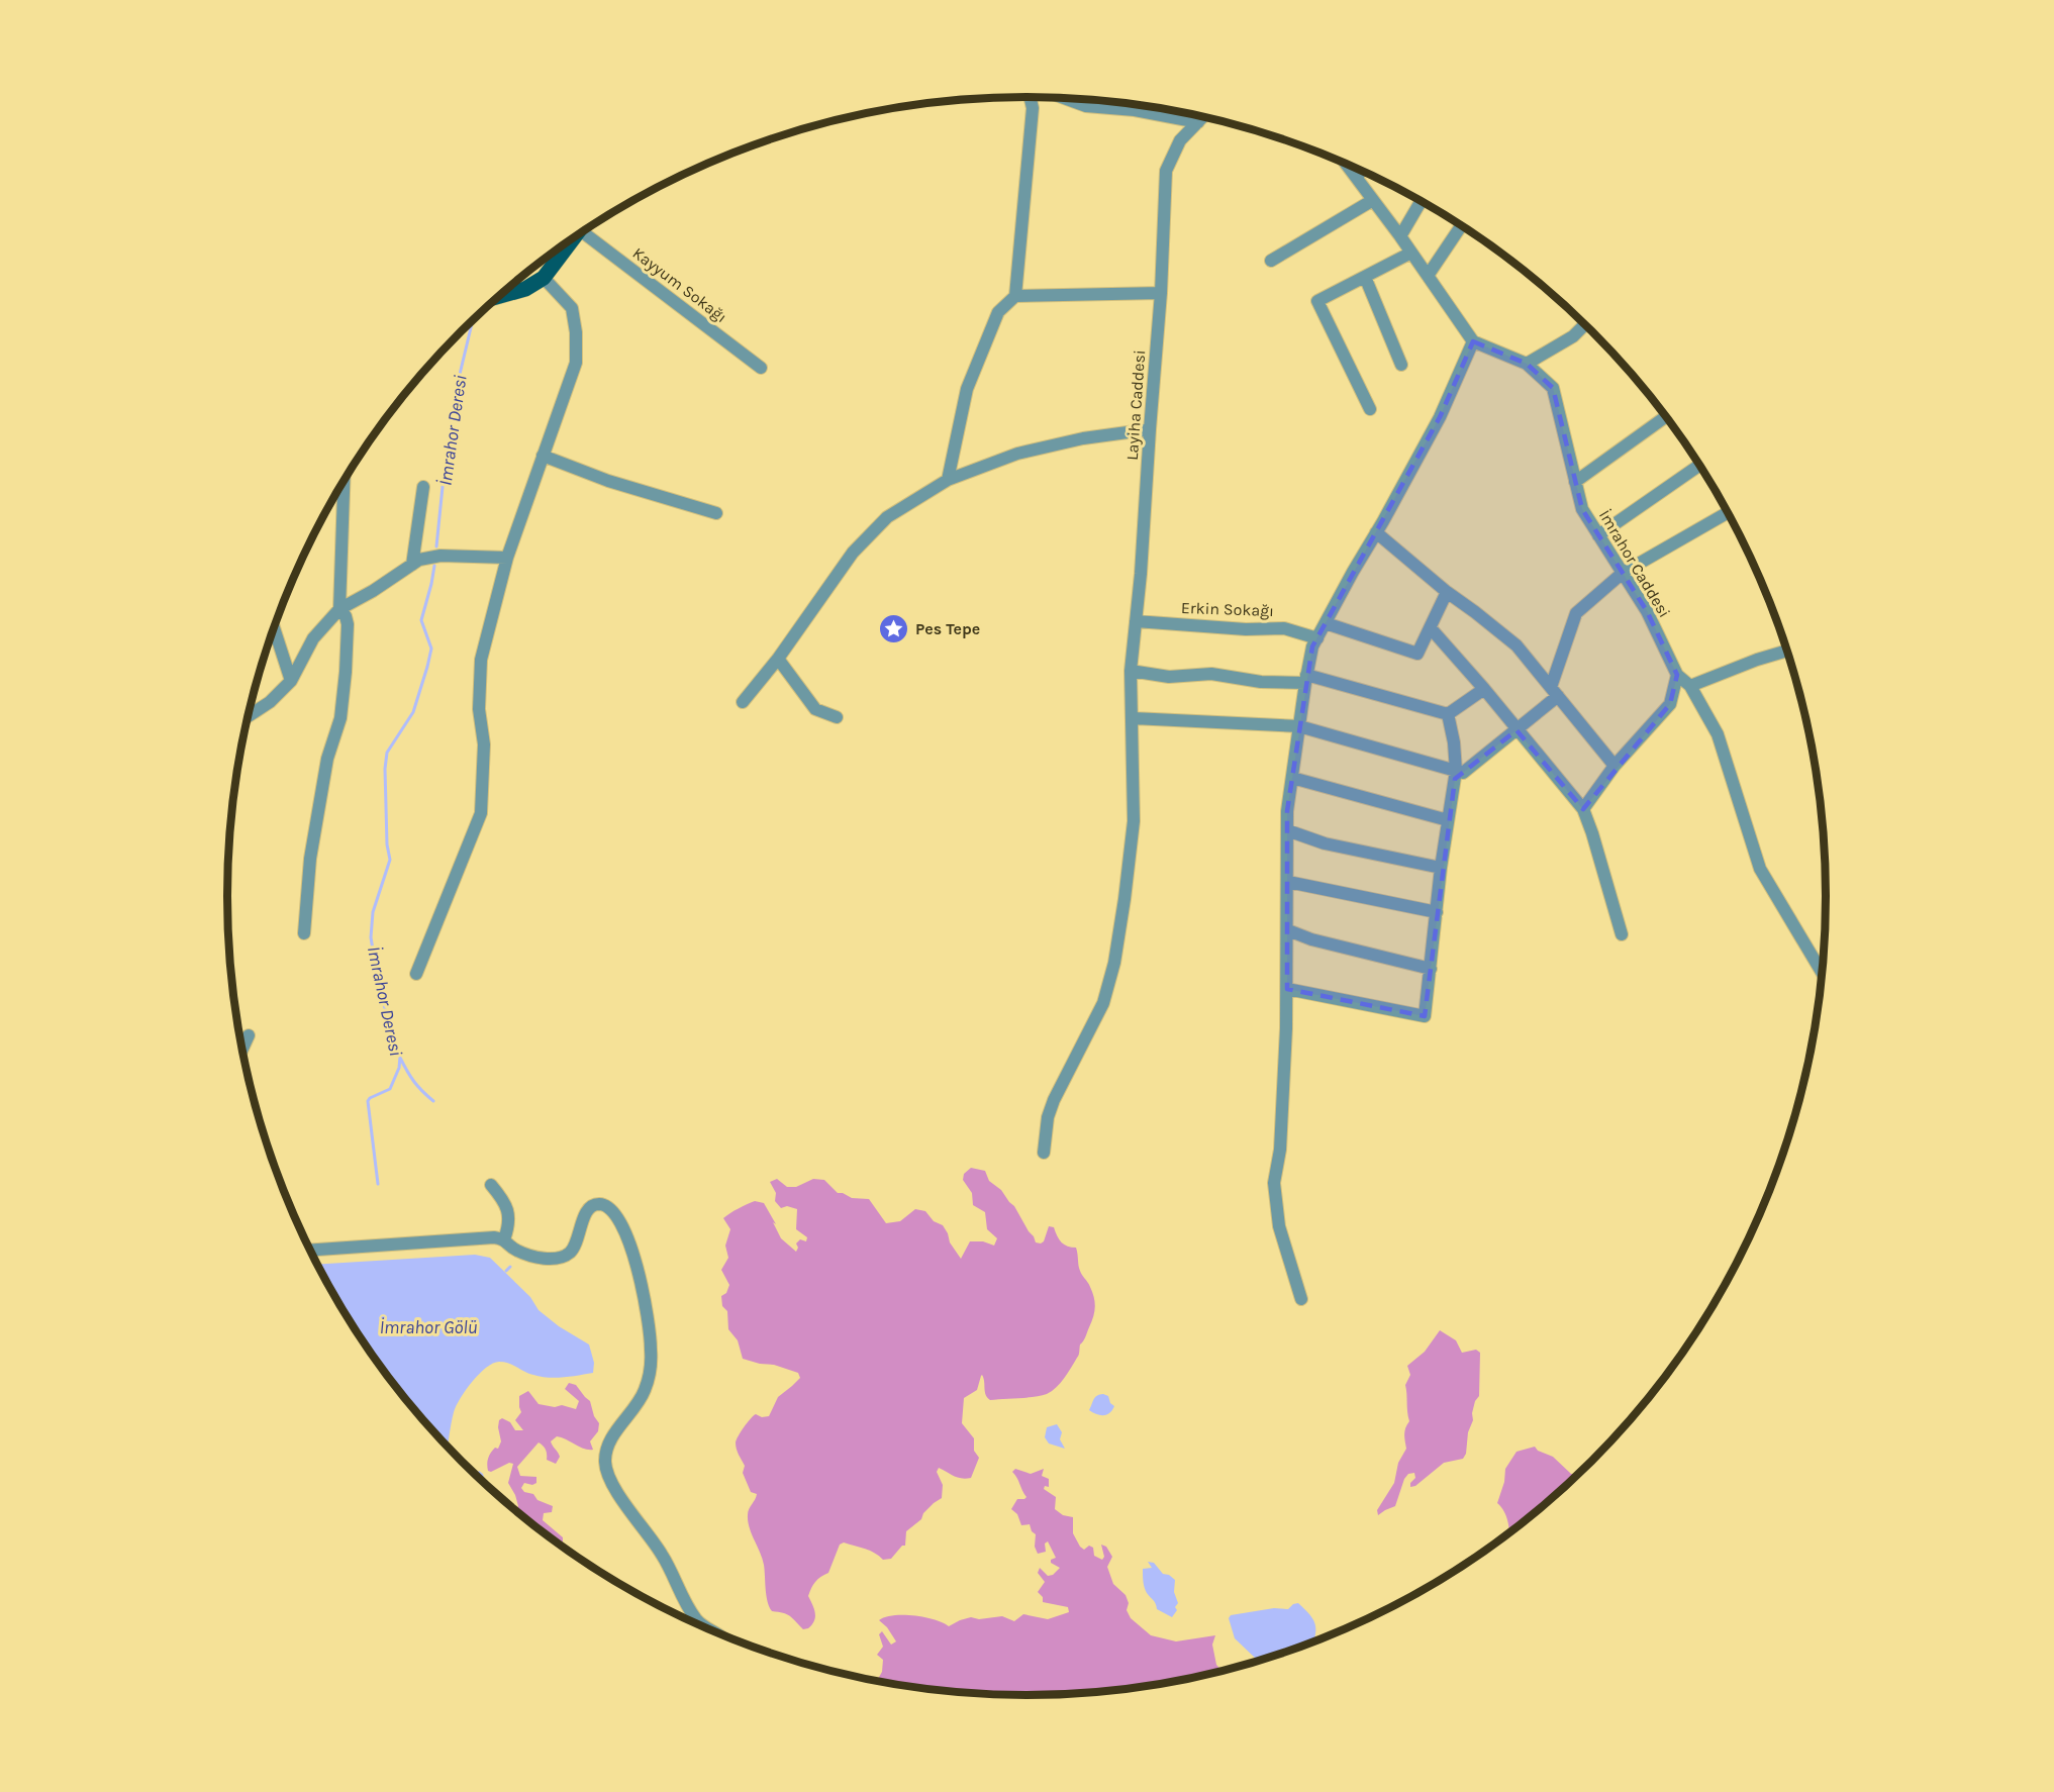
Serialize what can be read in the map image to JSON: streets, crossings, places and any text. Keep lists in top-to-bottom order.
{
  "streets": {
    "street": [
      "Kayyum Sokağı",
      "Layiha Caddesi",
      "İmrahor Caddesi",
      "Erkin Sokağı"
    ]
  },
  "crossings": [
    ["Layiha Caddesi", "Erkin Sokağı"]
  ],
  "water": ["İmrahor Deresi", "İmrahor Gölü"],
  "places": {
    "place": ["Pes Tepe"]
  }
}
